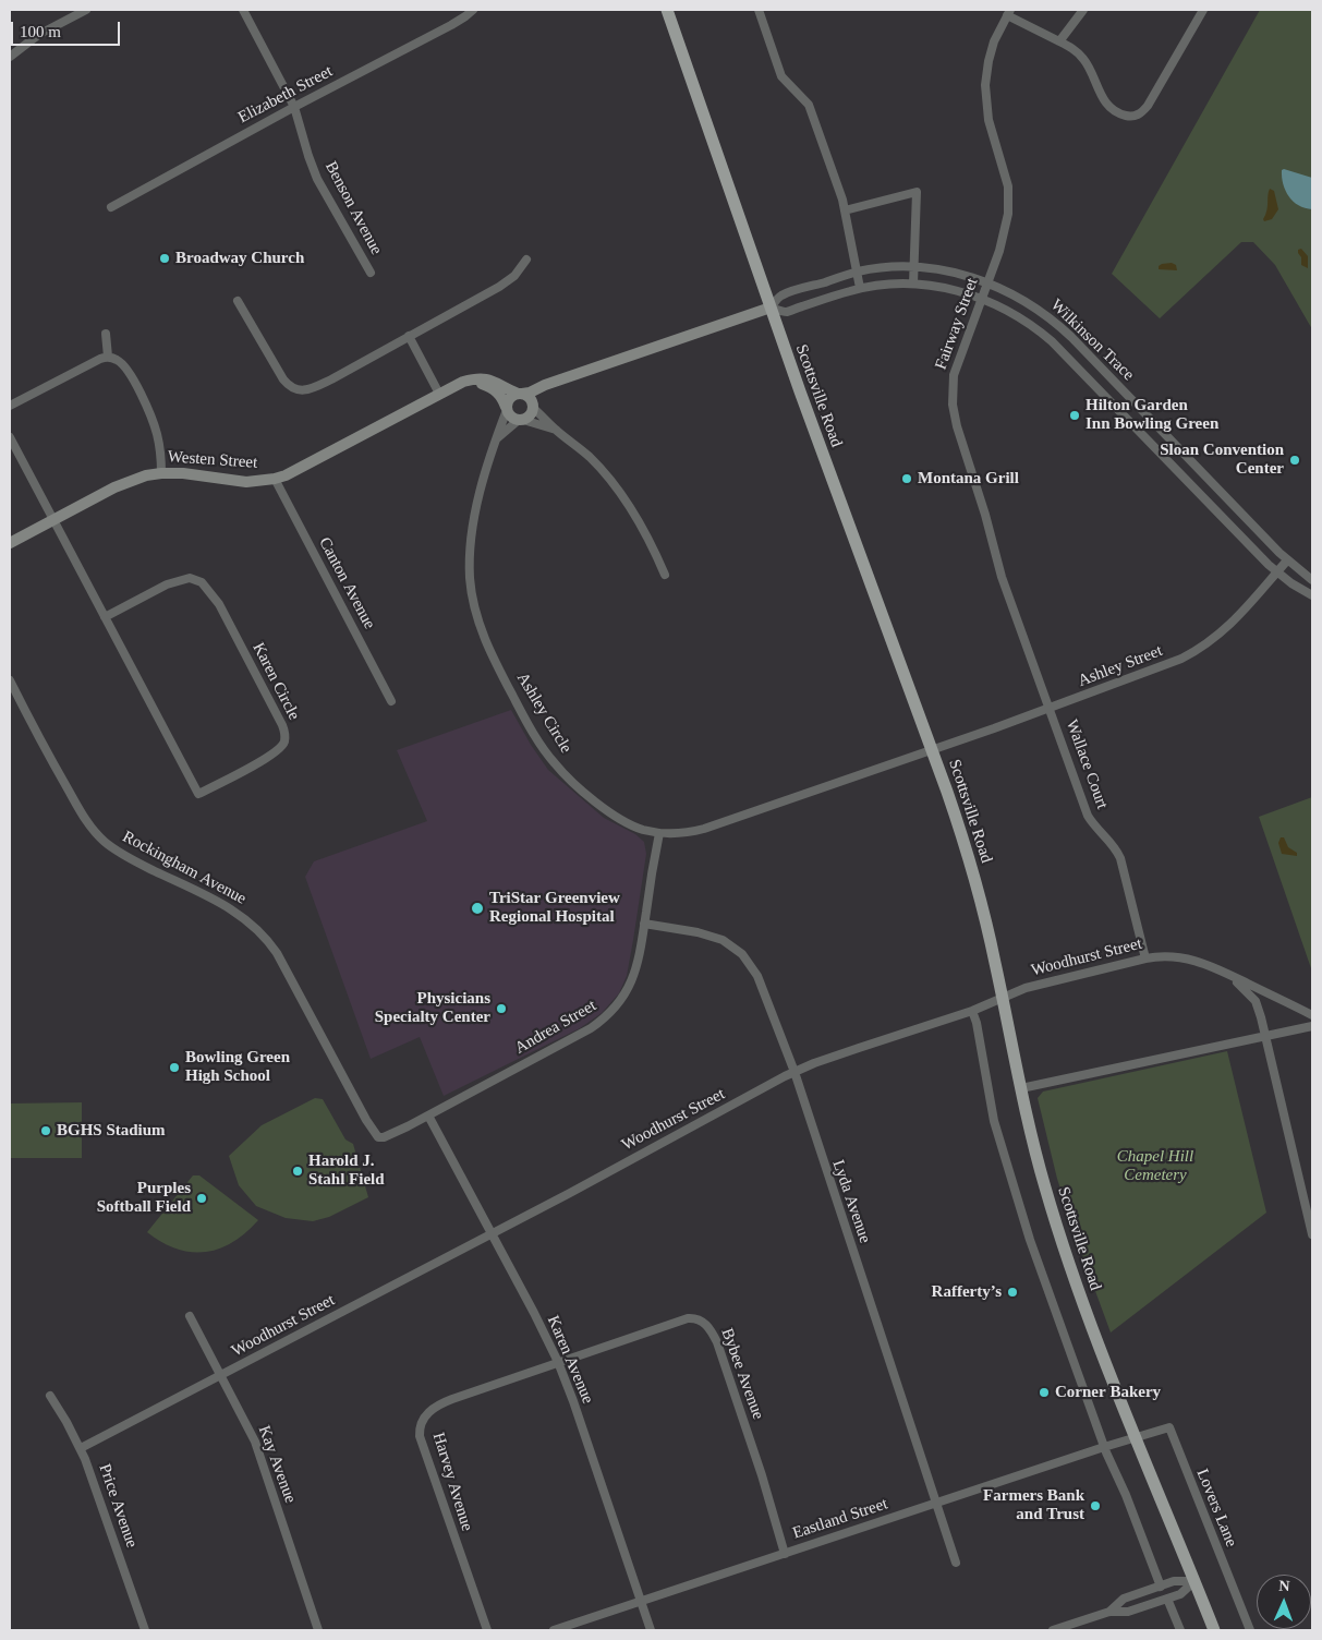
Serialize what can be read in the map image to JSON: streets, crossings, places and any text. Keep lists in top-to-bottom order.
{
  "streets": {
    "main road": ["Scottsville Road"],
    "street": [
      "Elizabeth Street",
      "Benson Avenue",
      "Fairway Street",
      "Wilkinson Trace",
      "Westen Street",
      "Canton Avenue",
      "Ashley Street",
      "Karen Circle",
      "Ashley Circle",
      "Wallace Court",
      "Rockingham Avenue",
      "Woodhurst Street",
      "Andrea Street",
      "Lyda Avenue",
      "Karen Avenue",
      "Bybee Avenue",
      "Kay Avenue",
      "Harvey Avenue",
      "Price Avenue",
      "Lovers Lane",
      "Eastland Street"
    ]
  },
  "crossings": [
    ["Elizabeth Street", "Benson Avenue"],
    ["Fairway Street", "Wilkinson Trace"],
    ["Fairway Street", "Ashley Street"],
    ["Fairway Street", "Wallace Court"],
    ["Wilkinson Trace", "Scottsville Road"],
    ["Wilkinson Trace", "Ashley Street"],
    ["Scottsville Road", "Ashley Street"],
    ["Scottsville Road", "Ashley Circle"],
    ["Scottsville Road", "Woodhurst Street"],
    ["Scottsville Road", "Lovers Lane"],
    ["Scottsville Road", "Eastland Street"],
    ["Westen Street", "Canton Avenue"],
    ["Westen Street", "Karen Circle"],
    ["Westen Street", "Ashley Circle"],
    ["Ashley Street", "Ashley Circle"],
    ["Ashley Street", "Wallace Court"],
    ["Ashley Circle", "Andrea Street"],
    ["Wallace Court", "Woodhurst Street"],
    ["Rockingham Avenue", "Andrea Street"],
    ["Woodhurst Street", "Lyda Avenue"],
    ["Woodhurst Street", "Karen Avenue"],
    ["Woodhurst Street", "Kay Avenue"],
    ["Woodhurst Street", "Price Avenue"],
    ["Andrea Street", "Lyda Avenue"],
    ["Andrea Street", "Karen Avenue"],
    ["Lyda Avenue", "Eastland Street"],
    ["Karen Avenue", "Bybee Avenue"],
    ["Karen Avenue", "Harvey Avenue"],
    ["Karen Avenue", "Eastland Street"],
    ["Bybee Avenue", "Harvey Avenue"],
    ["Bybee Avenue", "Eastland Street"],
    ["Lovers Lane", "Eastland Street"]
  ],
  "parks": ["Chapel Hill Cemetery"],
  "places": [
    "Broadway Church",
    "Hilton Garden Inn Bowling Green",
    "Sloan Convention Center",
    "Montana Grill",
    "TriStar Greenview Regional Hospital",
    "Physicians Specialty Center",
    "Bowling Green High School",
    "BGHS Stadium",
    "Harold J. Stahl Field",
    "Purples Softball Field",
    "Rafferty’s",
    "Corner Bakery",
    "Farmers Bank and Trust"
  ],
  "scale_bar": "100 m",
  "north": "top"
}
